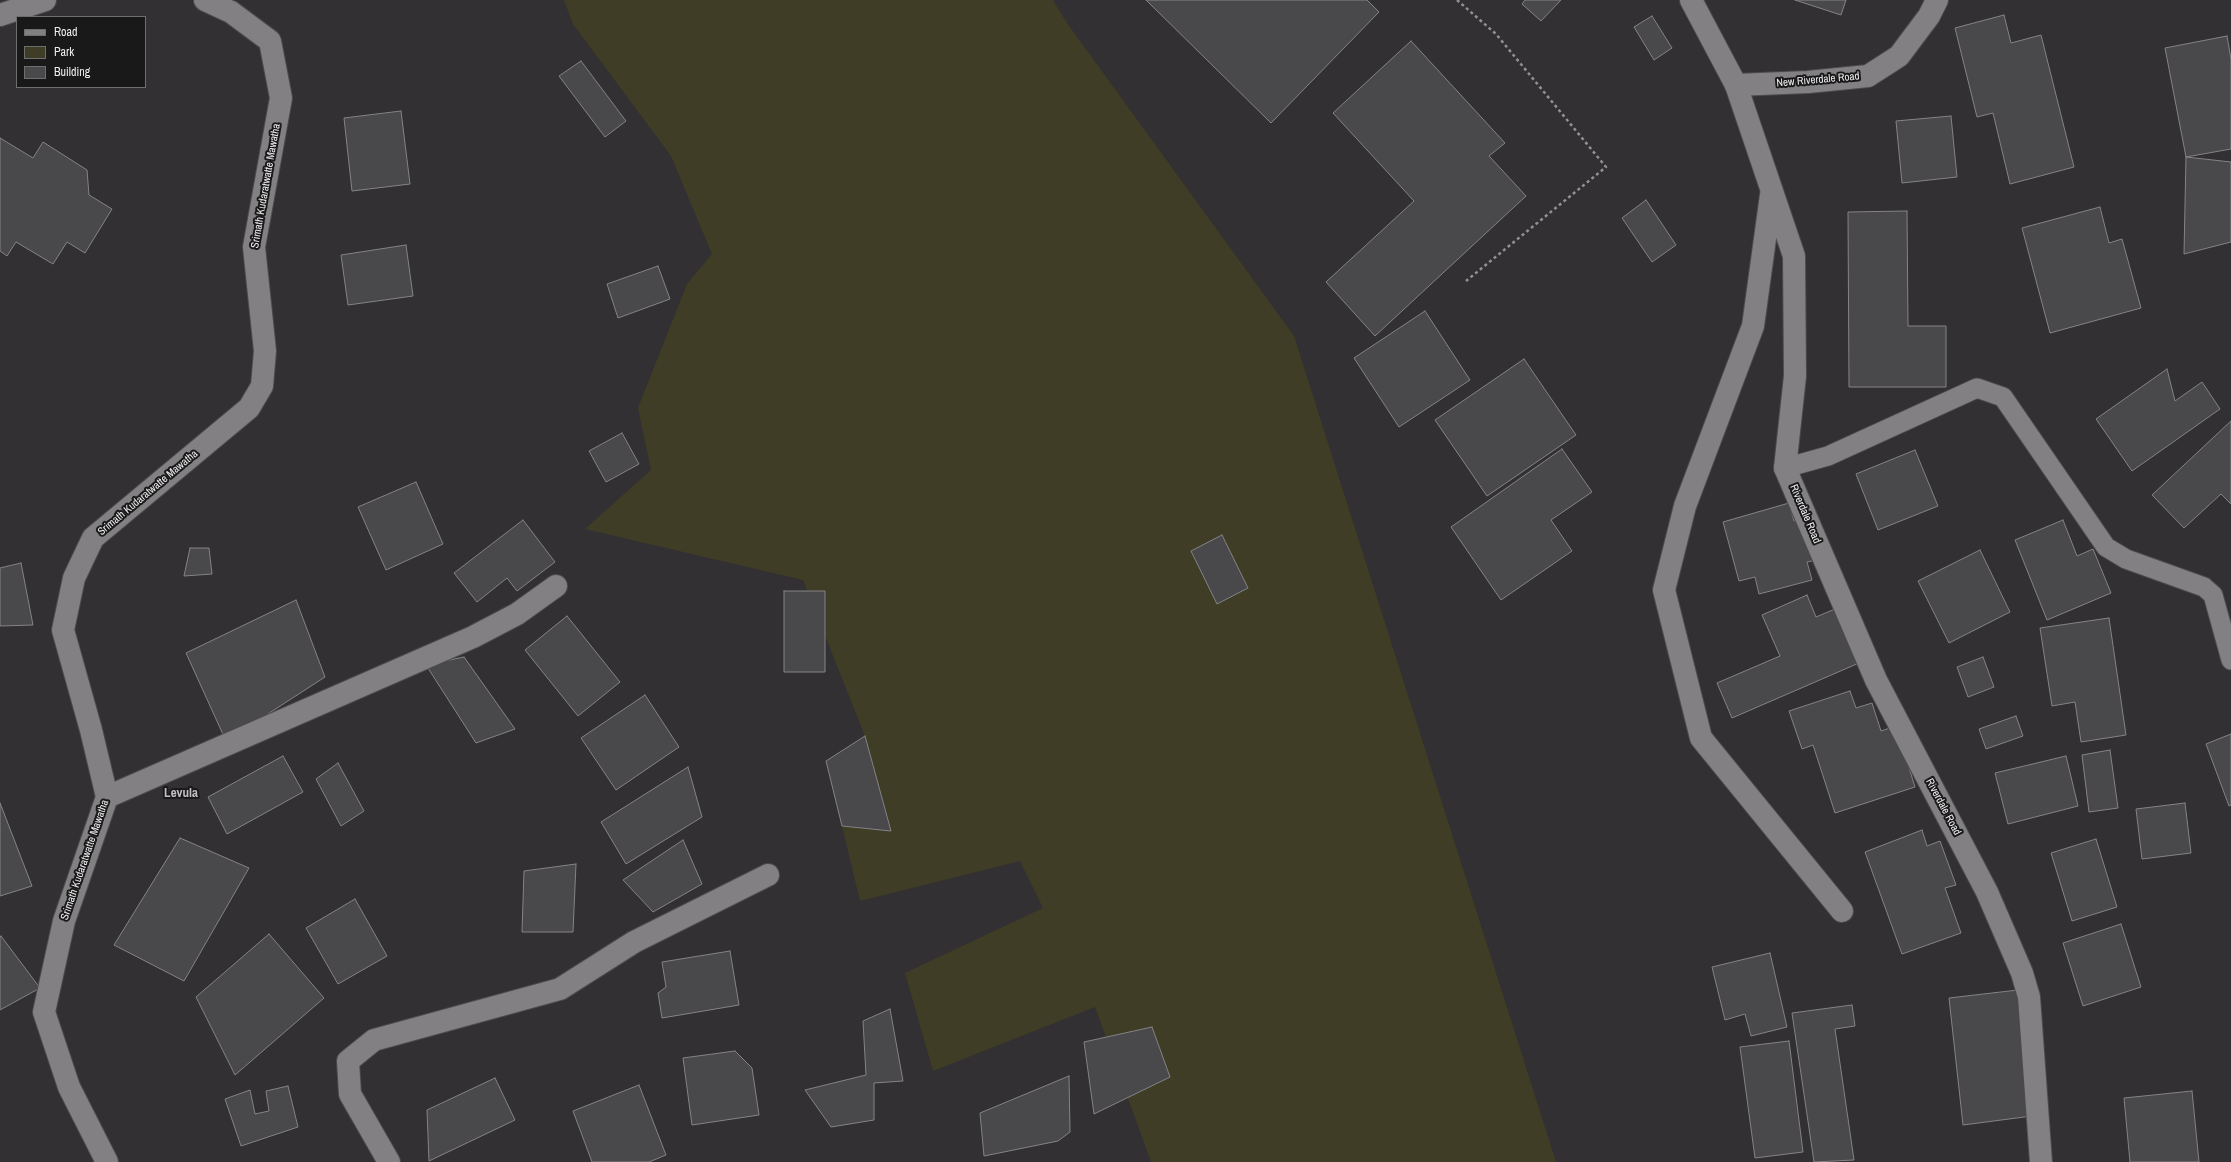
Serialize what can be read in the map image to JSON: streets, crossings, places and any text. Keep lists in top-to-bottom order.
{
  "streets": {
    "street": ["New Riverdale Road", "Srimath Kudaratwatte Mawatha", "Riverdale Road"]
  },
  "districts": ["Levula"],
  "legend": ["Road", "Park", "Building"]
}
